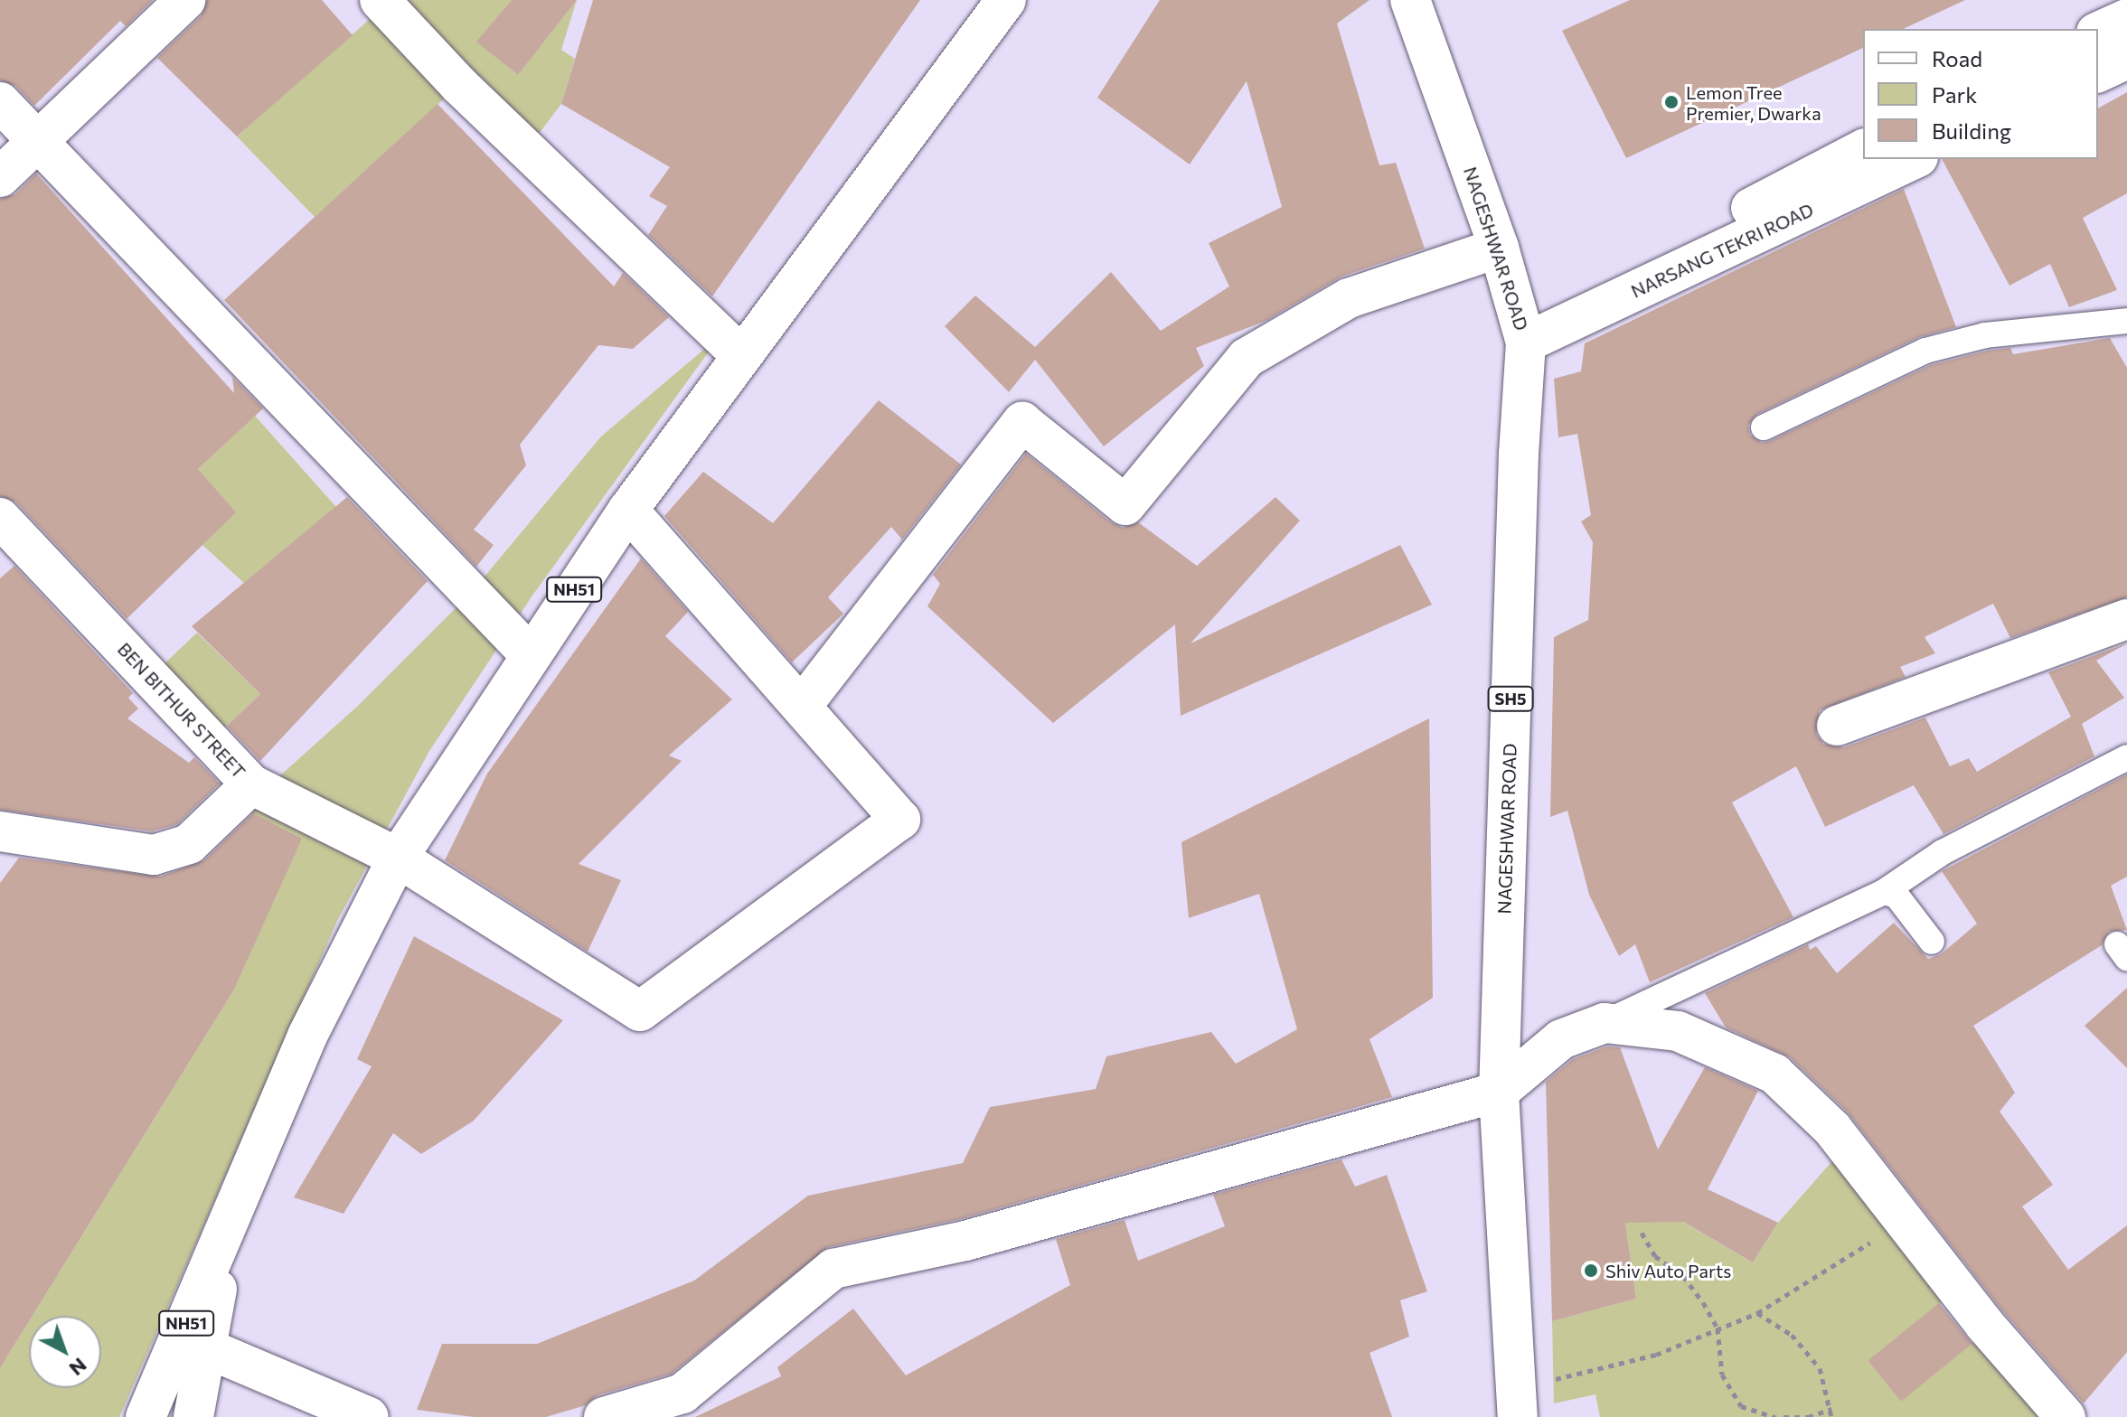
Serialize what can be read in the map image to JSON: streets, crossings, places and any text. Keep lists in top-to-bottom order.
{
  "streets": {
    "main road": [
      "NAGESHWAR ROAD",
      "NARSANG TEKRI ROAD",
      "NH51",
      "SH5",
      "BEN BITHUR STREET"
    ]
  },
  "crossings": [
    ["NAGESHWAR ROAD", "NARSANG TEKRI ROAD"],
    ["NH51", "BEN BITHUR STREET"]
  ],
  "places": ["Lemon Tree Premier, Dwarka", "Shiv Auto Parts"],
  "legend": ["Road", "Park", "Building"],
  "north": "bottom right"
}
